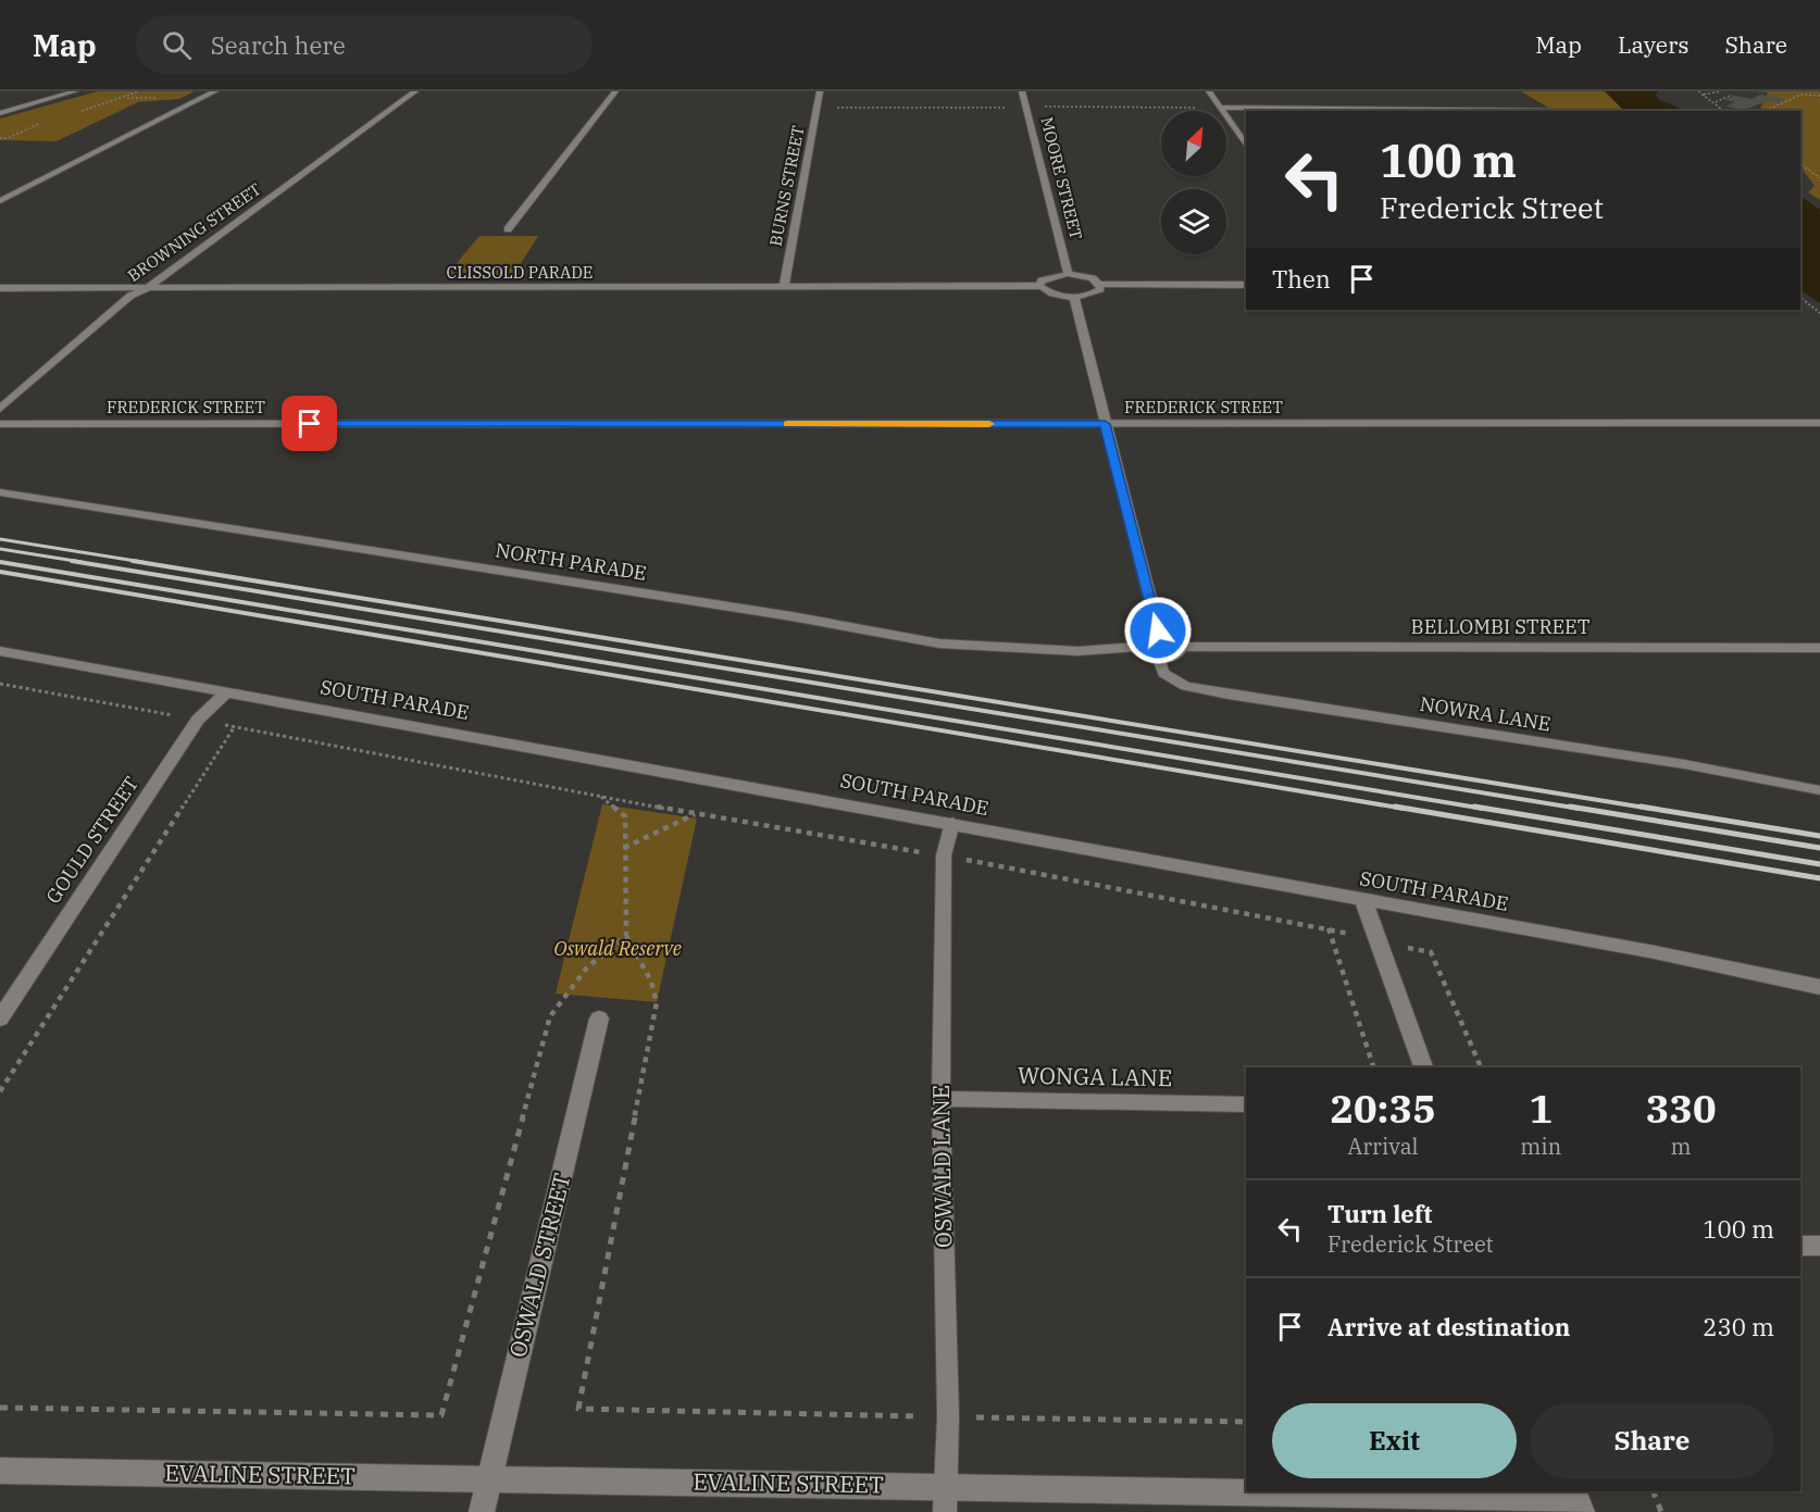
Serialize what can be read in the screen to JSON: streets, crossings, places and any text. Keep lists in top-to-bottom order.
{
  "streets": {
    "street": [
      "MOORE STREET",
      "BURNS STREET",
      "BROWNING STREET",
      "CLISSOLD PARADE",
      "FREDERICK STREET",
      "NORTH PARADE",
      "BELLOMBI STREET",
      "SOUTH PARADE",
      "GOULD STREET",
      "OSWALD STREET",
      "EVALINE STREET"
    ],
    "lane": ["NOWRA LANE", "WONGA LANE", "OSWALD LANE"]
  },
  "crossings": [
    ["BURNS STREET", "CLISSOLD PARADE"],
    ["BROWNING STREET", "CLISSOLD PARADE"],
    ["SOUTH PARADE", "GOULD STREET"],
    ["SOUTH PARADE", "OSWALD LANE"],
    ["WONGA LANE", "OSWALD LANE"],
    ["OSWALD LANE", "EVALINE STREET"],
    ["OSWALD STREET", "EVALINE STREET"]
  ],
  "parks": ["Oswald Reserve"],
  "north": "top right",
  "page": {
    "header": "Map",
    "search": "Search here",
    "nav": ["Map", "Layers", "Share"],
    "turn": ["100 m", "Frederick Street"],
    "then": "Then",
    "eta": [
      "20:35",
      "Arrival",
      "1",
      "min",
      "330",
      "m"
    ],
    "list": [
      {
        "name": "Turn left",
        "note": "Frederick Street",
        "value": "100 m"
      },
      {
        "name": "Arrive at destination",
        "value": "230 m"
      }
    ],
    "buttons": ["Exit", "Share"]
  }
}
